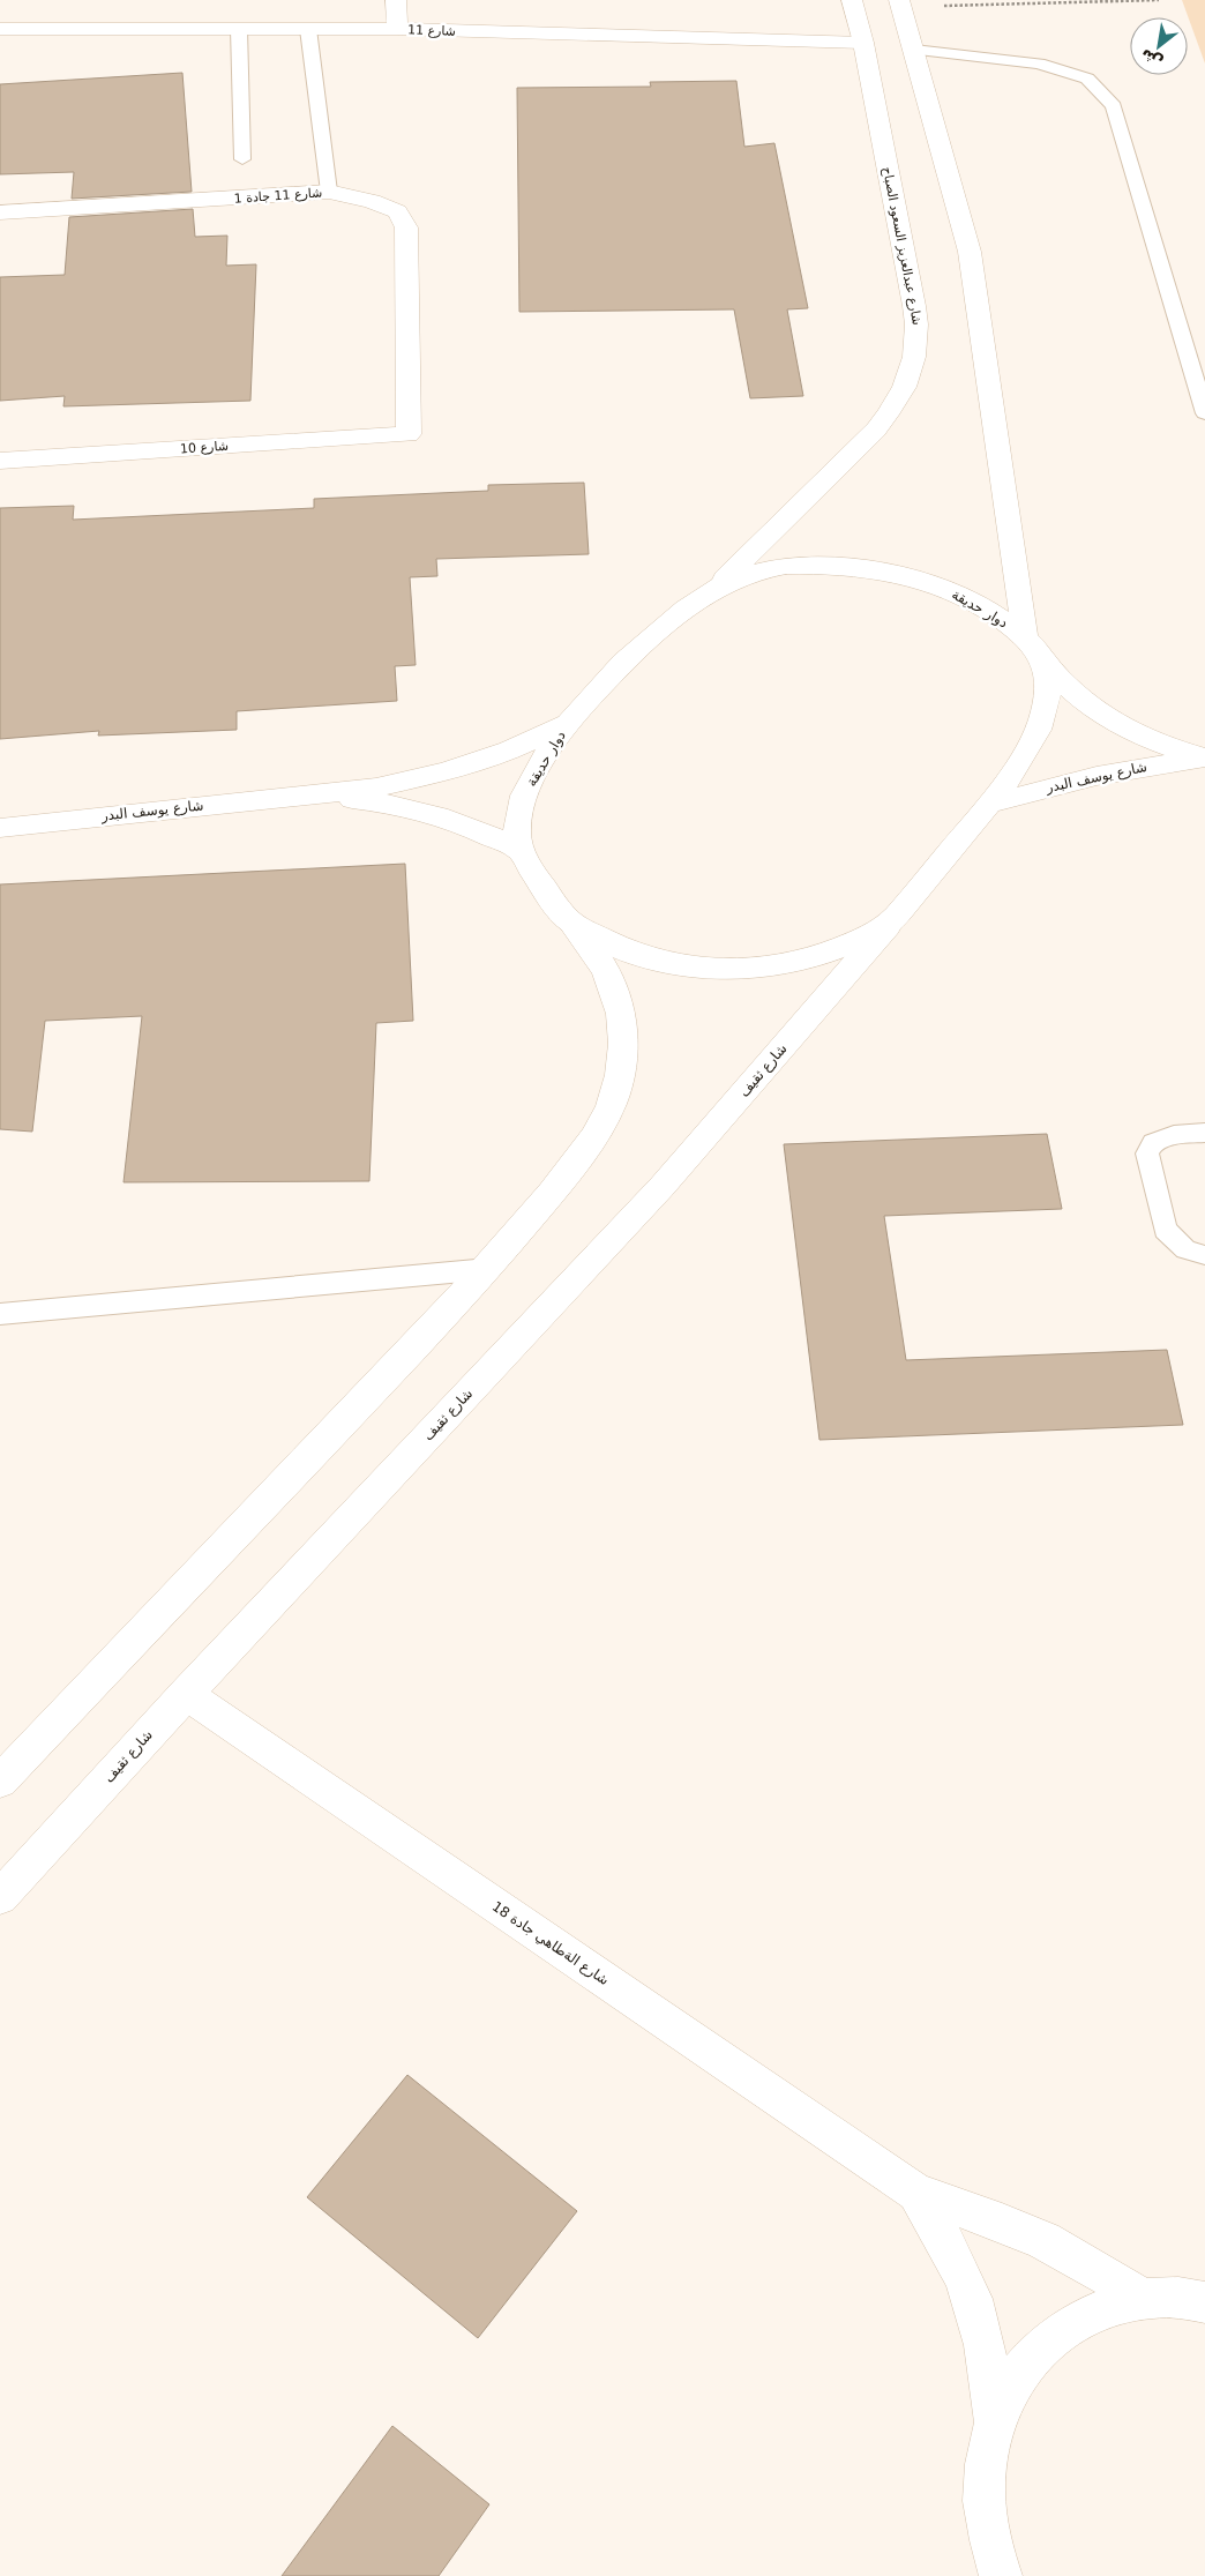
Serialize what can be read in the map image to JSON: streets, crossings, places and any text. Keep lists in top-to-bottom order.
{
  "streets": {
    "street": [
      "شارع 11",
      "شارع 11 جادة 1",
      "شارع عبدالعزيز السعود الصباح",
      "شارع 10",
      "دوار حديقة",
      "شارع يوسف البدر",
      "شارع ثقيف",
      "شارع الةطاهي جادة 18"
    ]
  },
  "crossings": [
    ["شارع 11", "شارع عبدالعزيز السعود الصباح"],
    ["شارع 11 جادة 1", "شارع 10"],
    ["شارع عبدالعزيز السعود الصباح", "دوار حديقة"],
    ["دوار حديقة", "شارع يوسف البدر"],
    ["شارع ثقيف", "شارع الةطاهي جادة 18"]
  ],
  "north": "bottom left"
}
